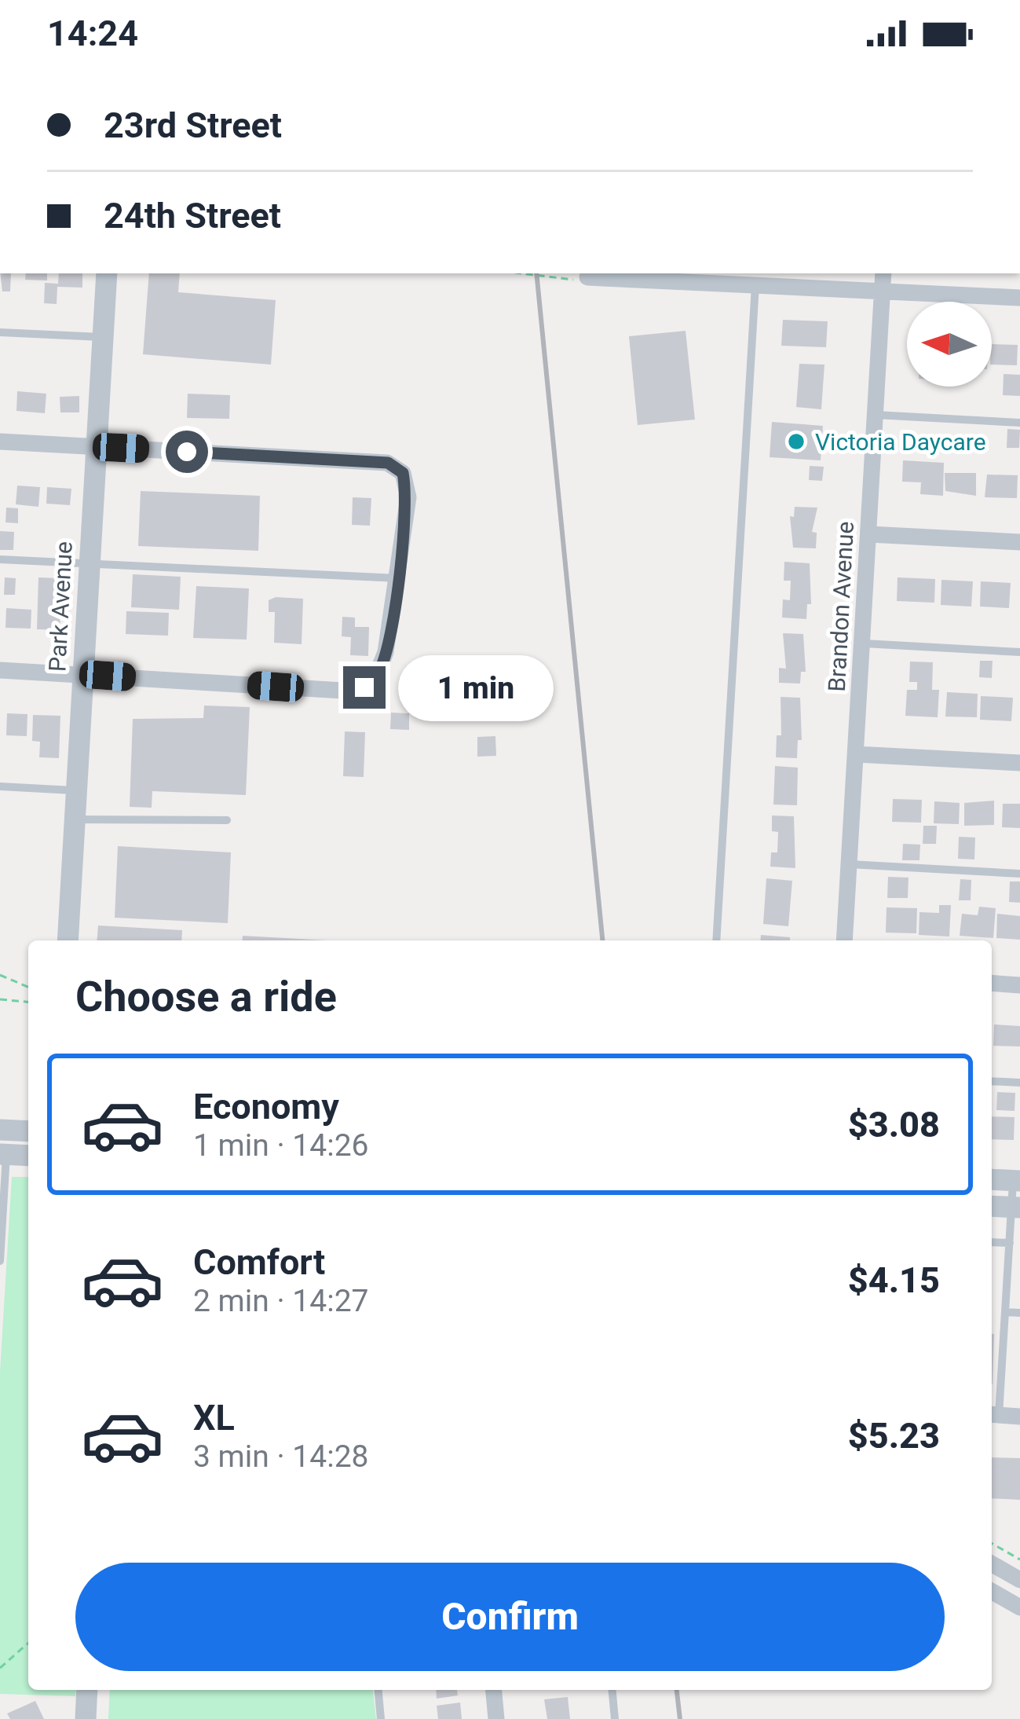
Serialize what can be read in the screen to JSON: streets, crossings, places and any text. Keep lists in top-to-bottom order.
{
  "streets": {
    "street": ["Park Avenue", "Brandon Avenue"]
  },
  "places": ["Victoria Daycare"],
  "north": "left",
  "page": {
    "status": "14:24",
    "banner": ["23rd Street", "24th Street"],
    "bubble": "1 min",
    "heading": "Choose a ride",
    "list": [
      {
        "name": "Economy",
        "note": "1 min · 14:26",
        "value": "$3.08"
      },
      {
        "name": "Comfort",
        "note": "2 min · 14:27",
        "value": "$4.15"
      },
      {
        "name": "XL",
        "note": "3 min · 14:28",
        "value": "$5.23"
      }
    ],
    "buttons": "Confirm"
  }
}
